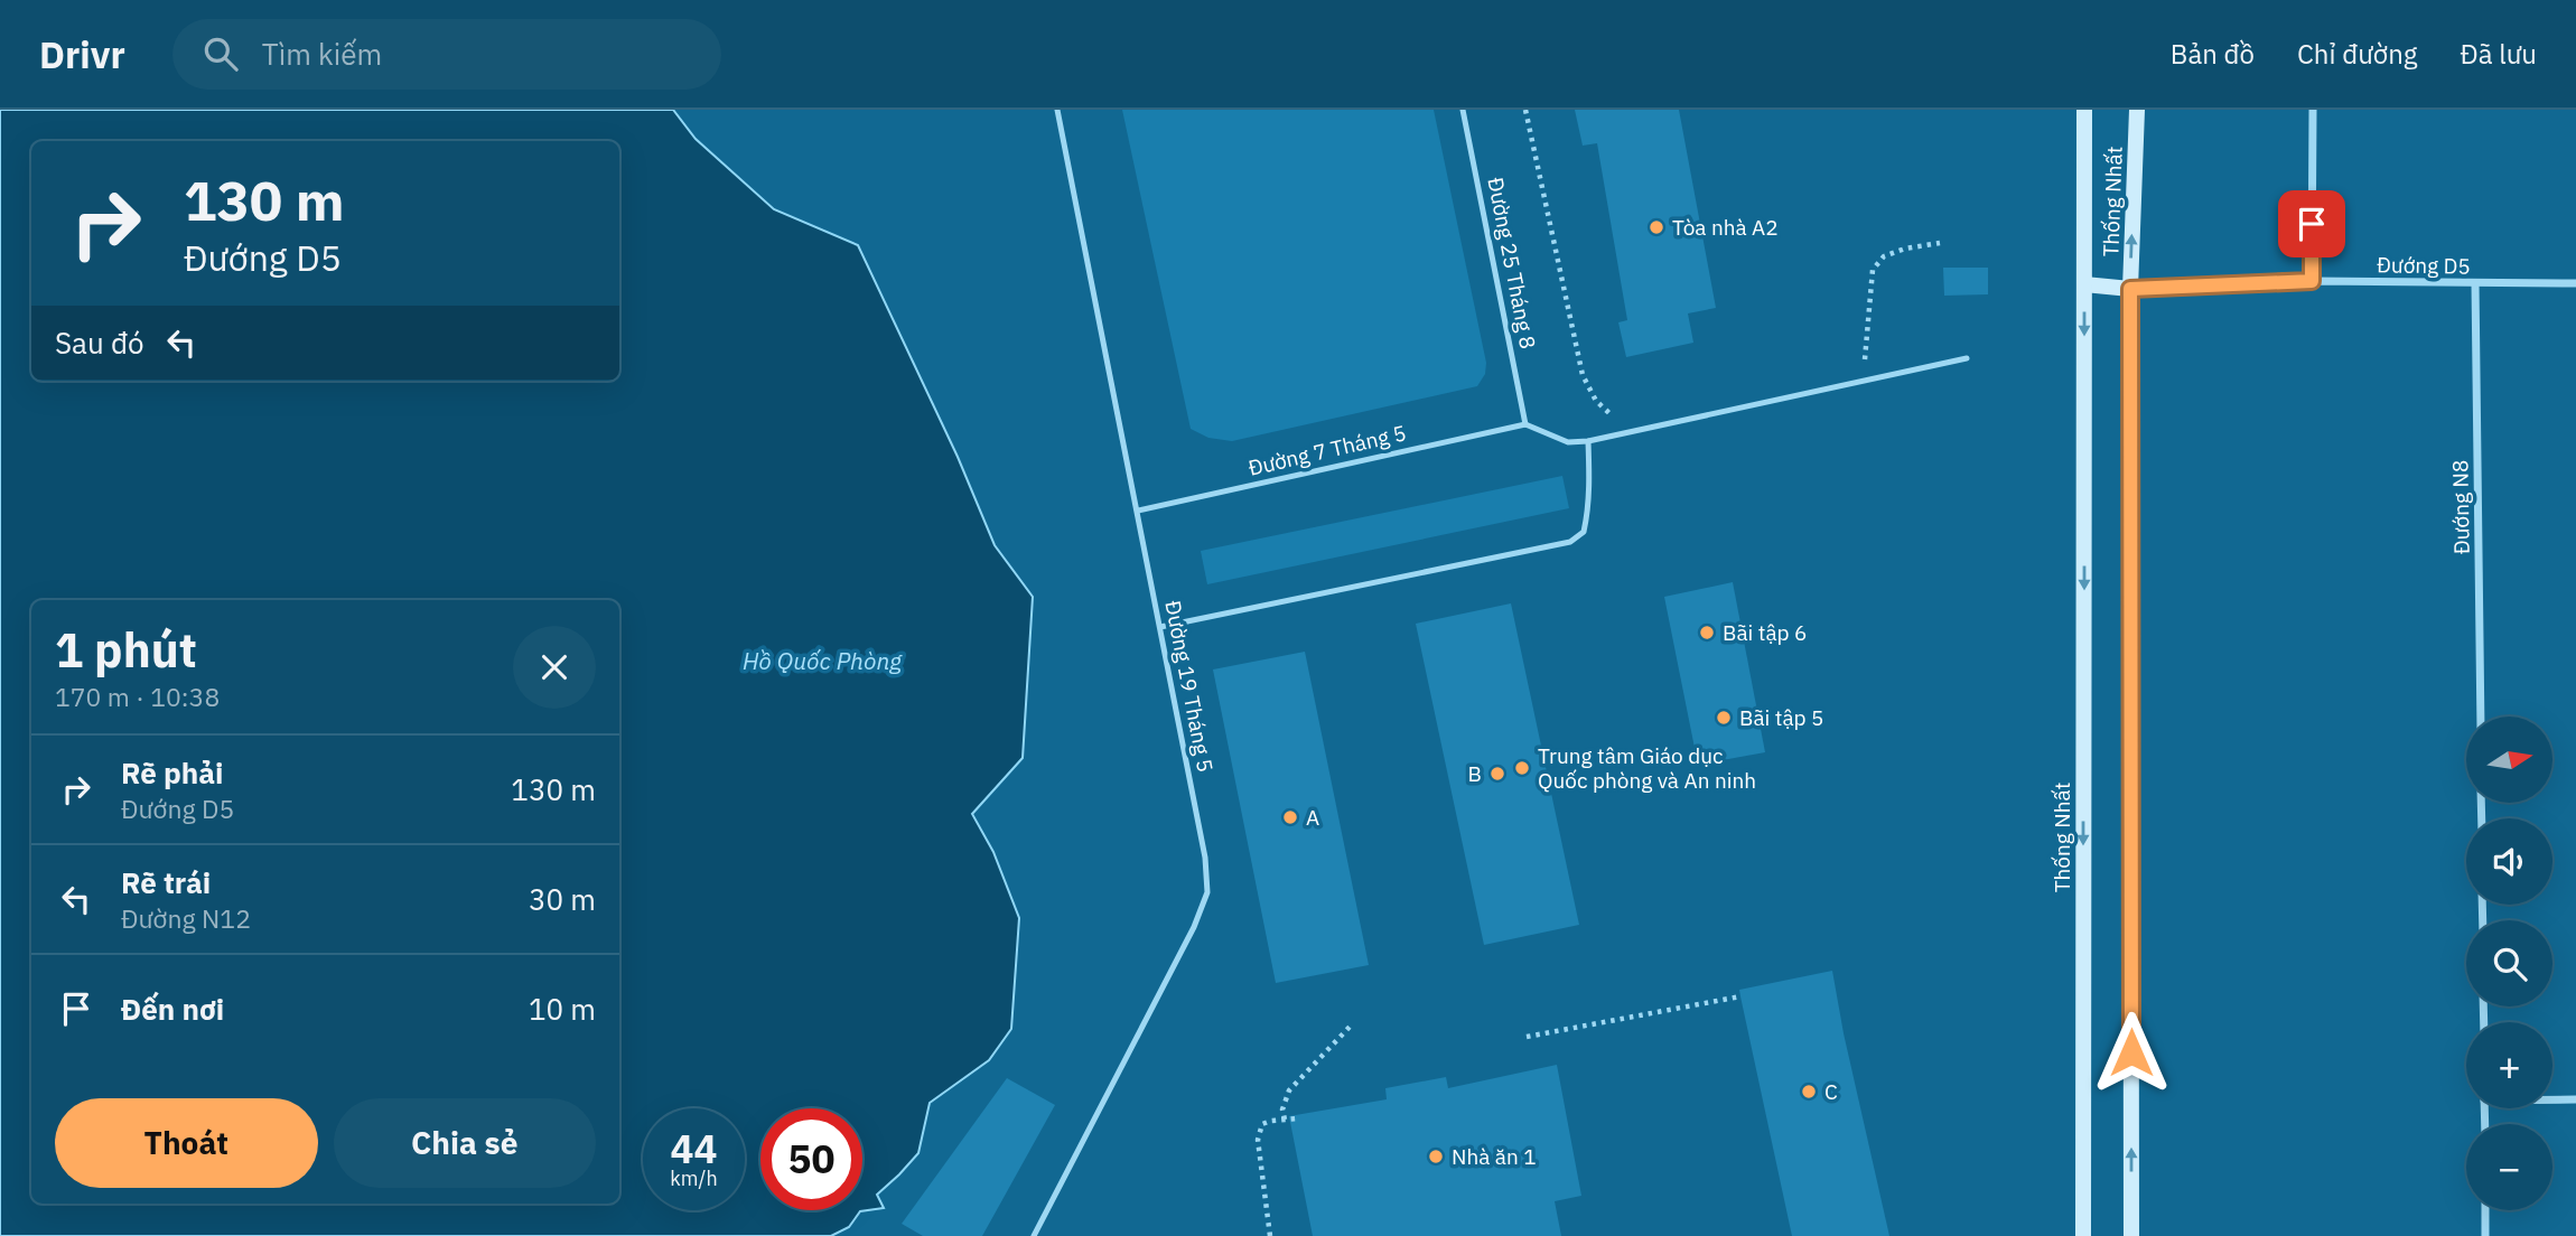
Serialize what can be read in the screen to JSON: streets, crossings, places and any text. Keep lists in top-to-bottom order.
{
  "streets": {
    "main road": ["Thống Nhất"],
    "street": ["Đướng D5", "Đướng N8"],
    "lane": ["Đường 25 Tháng 8", "Đường 7 Tháng 5", "Đường 19 Tháng 5"]
  },
  "crossings": [
    ["Thống Nhất", "Đướng D5"],
    ["Đường 25 Tháng 8", "Đường 7 Tháng 5"],
    ["Đướng D5", "Đướng N8"],
    ["Đường 7 Tháng 5", "Đường 19 Tháng 5"]
  ],
  "water": ["Hồ Quốc Phòng"],
  "places": [
    "Tòa nhà A2",
    "Bãi tập 6",
    "Bãi tập 5",
    "Trung tâm Giáo dục Quốc phòng và An ninh",
    "B",
    "A",
    "C",
    "Nhà ăn 1"
  ],
  "north": "right",
  "page": {
    "header": "Drivr",
    "search": "Tìm kiếm",
    "nav": ["Bản đồ", "Chỉ đường", "Đã lưu"],
    "turn": ["130 m", "Đướng D5"],
    "then": "Sau đó",
    "heading": ["1 phút", "170 m · 10:38"],
    "map_buttons": ["+", "−"],
    "list": [
      {
        "name": "Rẽ phải",
        "note": "Đướng D5",
        "value": "130 m"
      },
      {
        "name": "Rẽ trái",
        "note": "Đường N12",
        "value": "30 m"
      },
      {
        "name": "Đến nơi",
        "value": "10 m"
      }
    ],
    "buttons": ["Thoát", "Chia sẻ"],
    "speed": "44 km/h",
    "limit": "50"
  }
}
